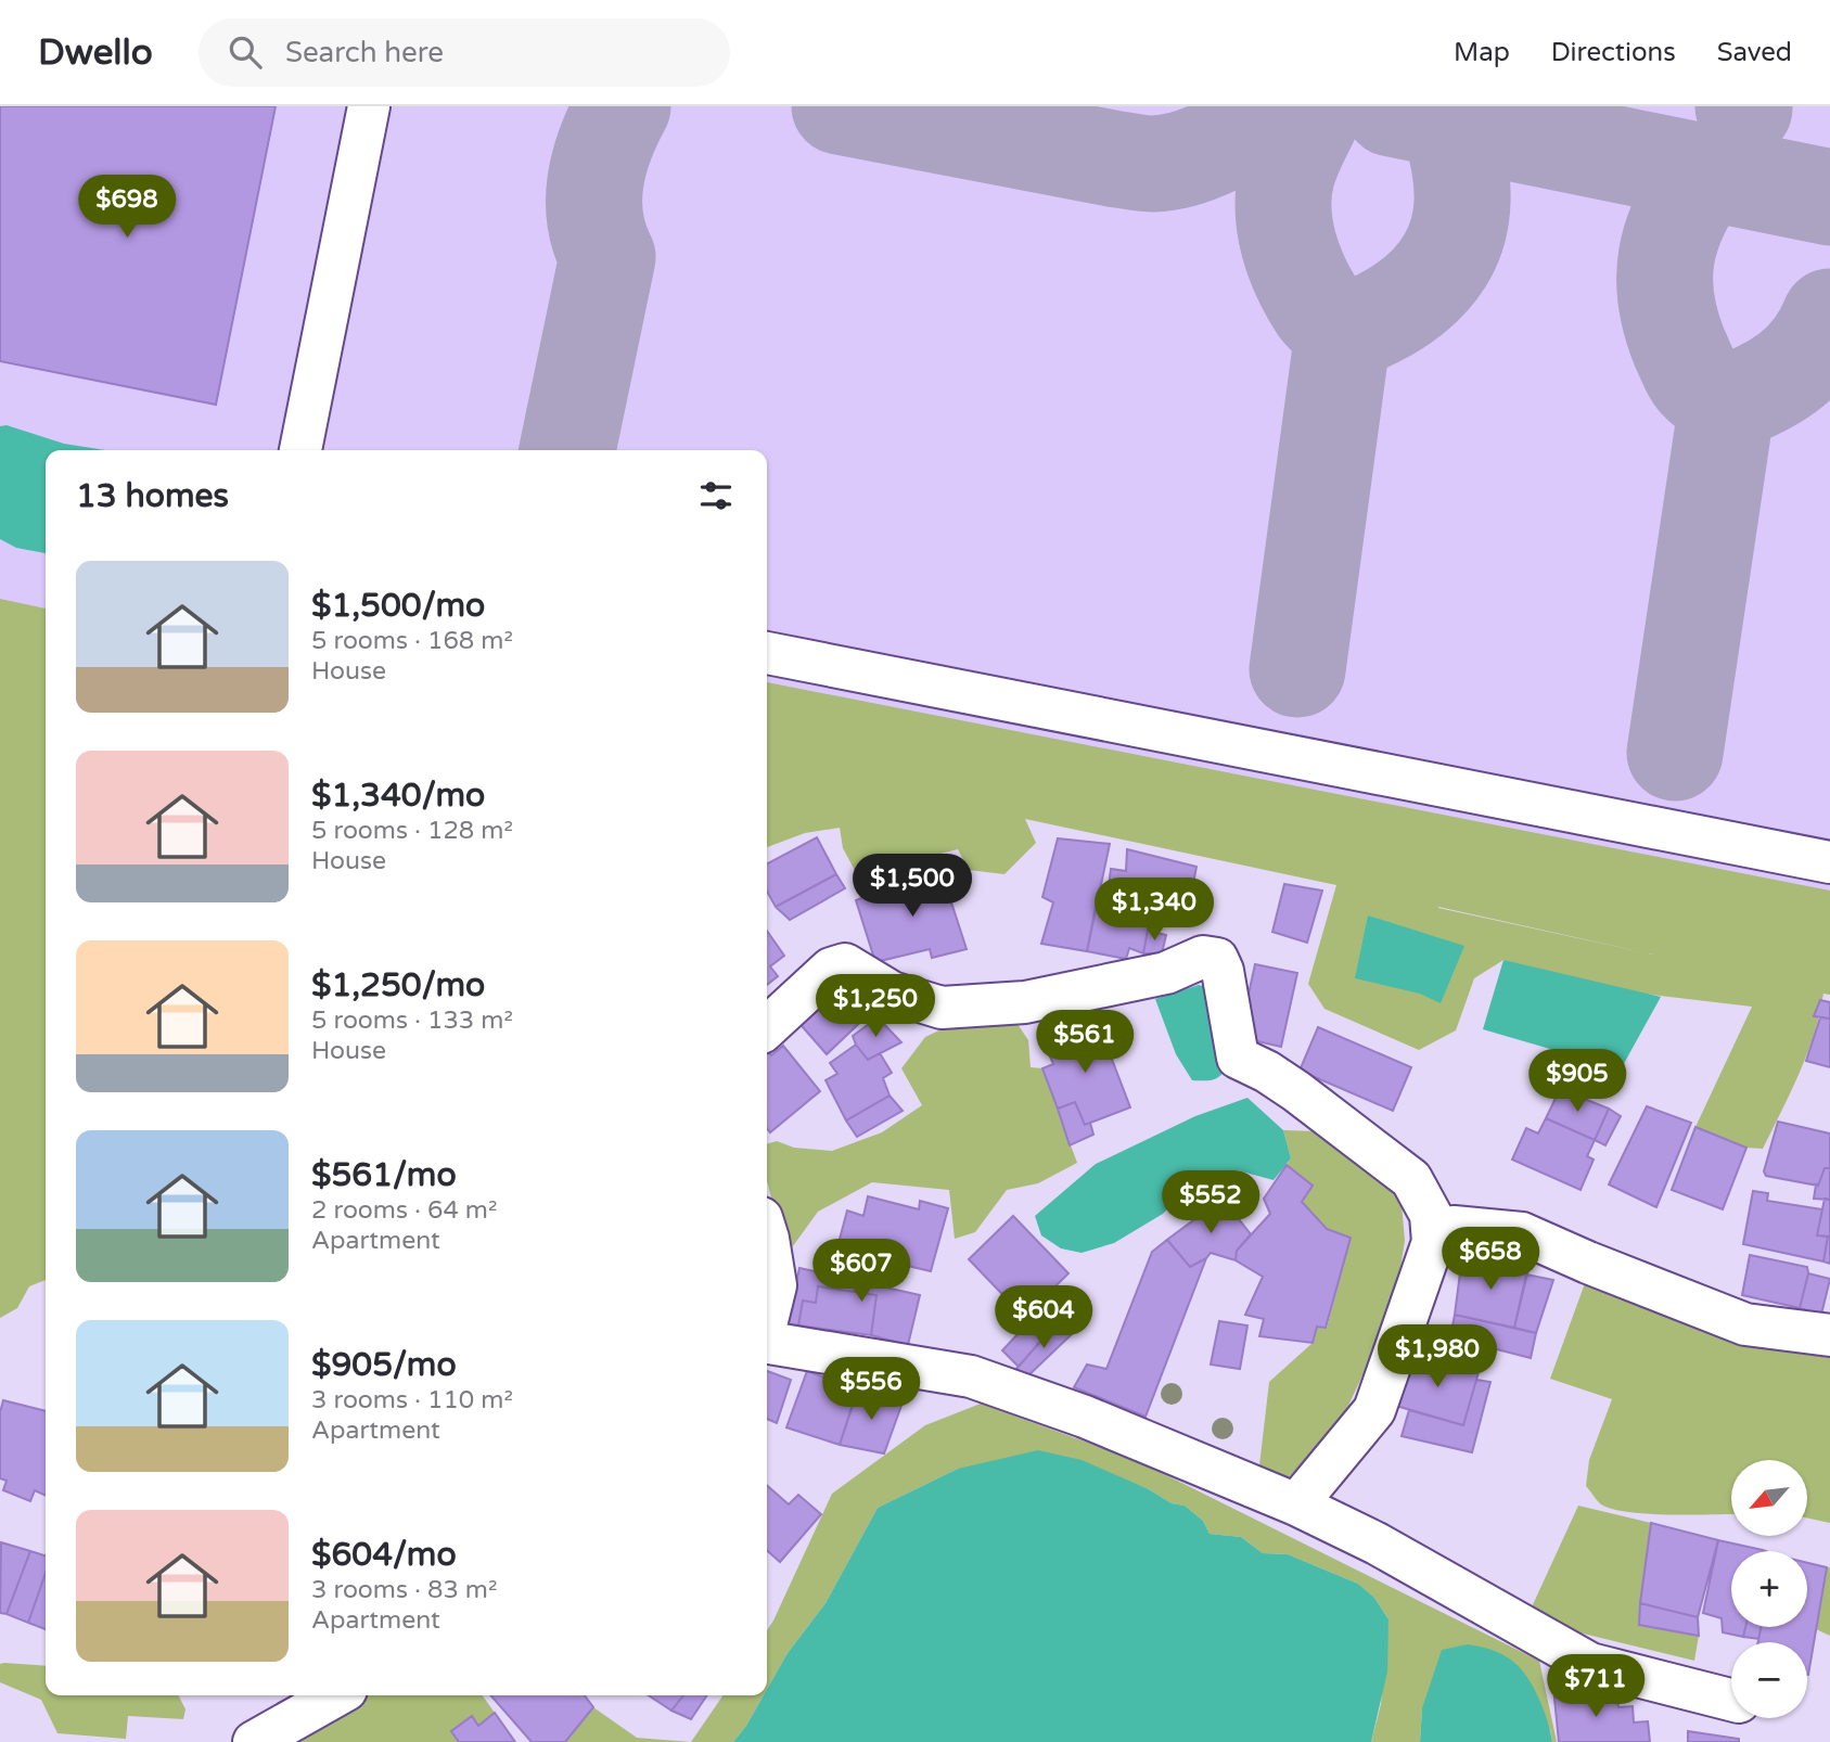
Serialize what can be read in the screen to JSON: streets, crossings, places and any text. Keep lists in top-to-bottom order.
{
  "north": "bottom left",
  "page": {
    "header": "Dwello",
    "search": "Search here",
    "nav": ["Map", "Directions", "Saved"],
    "price": [
      "$698",
      "$1,500",
      "$1,340",
      "$1,250",
      "$561",
      "$905",
      "$552",
      "$658",
      "$607",
      "$604",
      "$1,980",
      "$556",
      "$711"
    ],
    "heading": "13 homes",
    "list": [
      {
        "name": "$1,500/mo",
        "note": "5 rooms · 168 m² · House"
      },
      {
        "name": "$1,340/mo",
        "note": "5 rooms · 128 m² · House"
      },
      {
        "name": "$1,250/mo",
        "note": "5 rooms · 133 m² · House"
      },
      {
        "name": "$561/mo",
        "note": "2 rooms · 64 m² · Apartment"
      },
      {
        "name": "$905/mo",
        "note": "3 rooms · 110 m² · Apartment"
      },
      {
        "name": "$604/mo",
        "note": "3 rooms · 83 m² · Apartment"
      }
    ],
    "map_buttons": ["+", "−"]
  }
}
